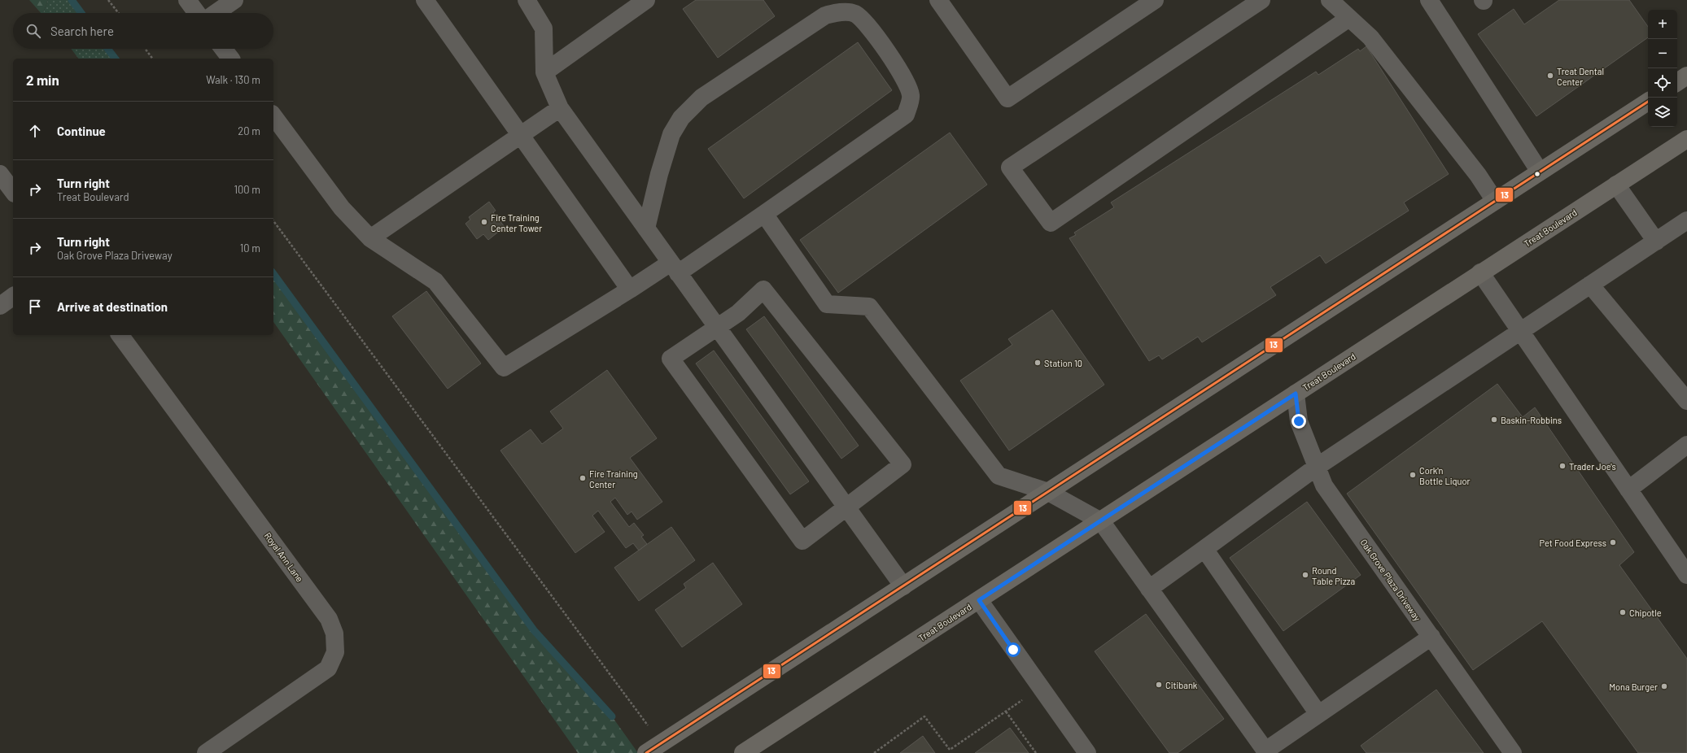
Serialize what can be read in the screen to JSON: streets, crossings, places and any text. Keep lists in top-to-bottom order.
{
  "streets": {
    "main road": ["Treat Boulevard"],
    "street": ["Royal Ann Lane", "Oak Grove Plaza Driveway"]
  },
  "crossings": [
    ["Treat Boulevard", "Oak Grove Plaza Driveway"]
  ],
  "places": [
    "Treat Dental Center",
    "Fire Training Center Tower",
    "Station 10",
    "Baskin-Robbins",
    "Trader Joe's",
    "Cork'n Bottle Liquor",
    "Fire Training Center",
    "Pet Food Express",
    "Round Table Pizza",
    "Chipotle",
    "Citibank",
    "Mona Burger"
  ],
  "lines": ["transit line 13"],
  "page": {
    "map_buttons": ["+", "−"],
    "search": "Search here",
    "heading": ["2 min", "Walk · 130 m"],
    "list": [
      ["Continue", "20 m"],
      ["Turn right", "Treat Boulevard", "100 m"],
      ["Turn right", "Oak Grove Plaza Driveway", "10 m"],
      "Arrive at destination"
    ]
  }
}
